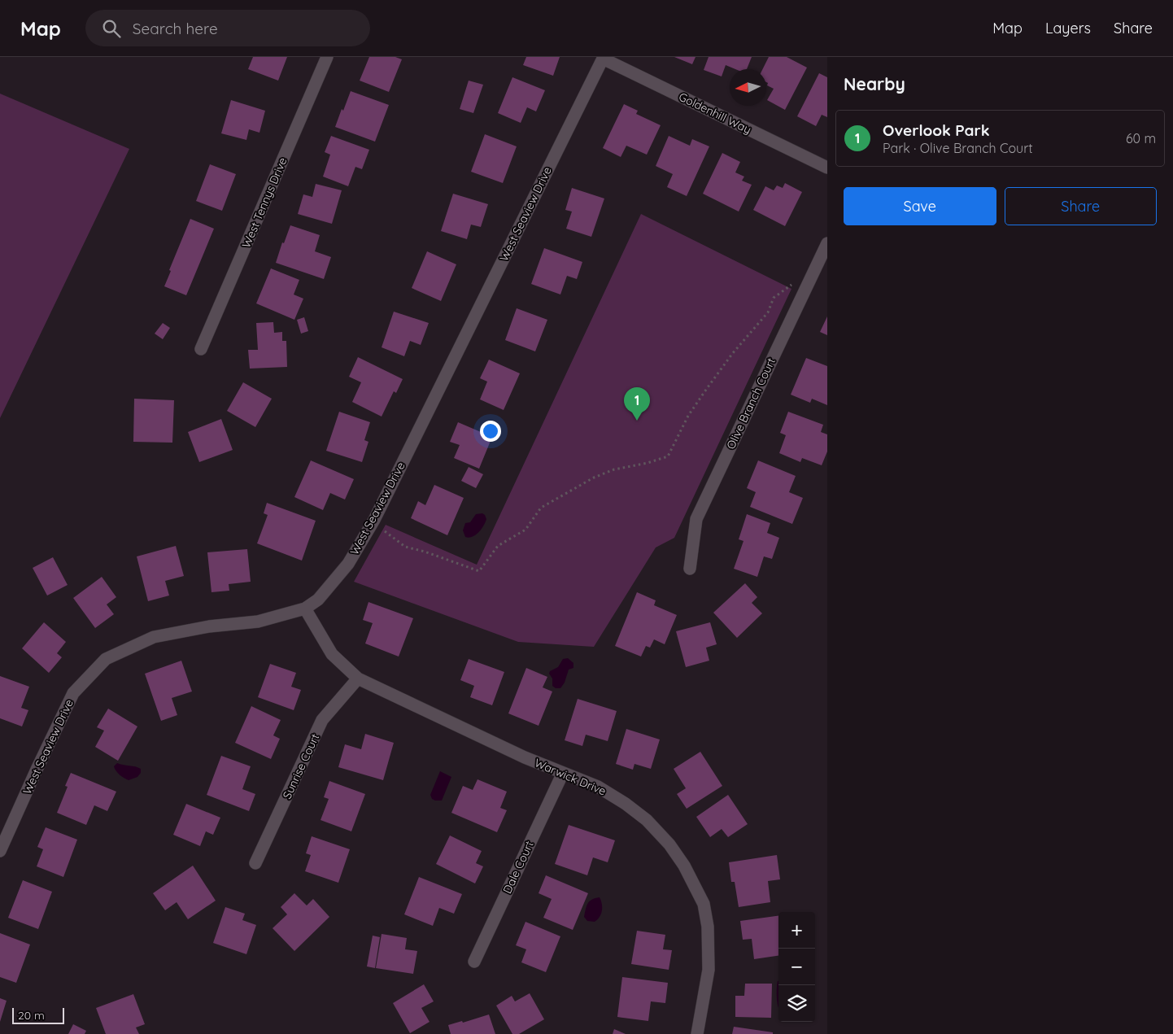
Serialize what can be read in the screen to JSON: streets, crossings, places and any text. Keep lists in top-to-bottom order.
{
  "streets": {
    "street": [
      "Goldenhill Way",
      "West Tennys Drive",
      "West Seaview Drive",
      "Olive Branch Court",
      "Sunrise Court",
      "Warwick Drive",
      "Dale Court"
    ]
  },
  "crossings": [
    ["Goldenhill Way", "West Seaview Drive"],
    ["West Seaview Drive", "Warwick Drive"],
    ["Sunrise Court", "Warwick Drive"],
    ["Warwick Drive", "Dale Court"]
  ],
  "scale_bar": "20 m",
  "north": "left",
  "page": {
    "header": "Map",
    "search": "Search here",
    "nav": ["Map", "Layers", "Share"],
    "heading": "Nearby",
    "list": [
      {
        "mark": "1",
        "name": "Overlook Park",
        "note": "Park · Olive Branch Court",
        "value": "60 m"
      }
    ],
    "buttons": ["Save", "Share"],
    "pins": "1",
    "map_buttons": ["+", "−"],
    "scale": "20 m"
  }
}
